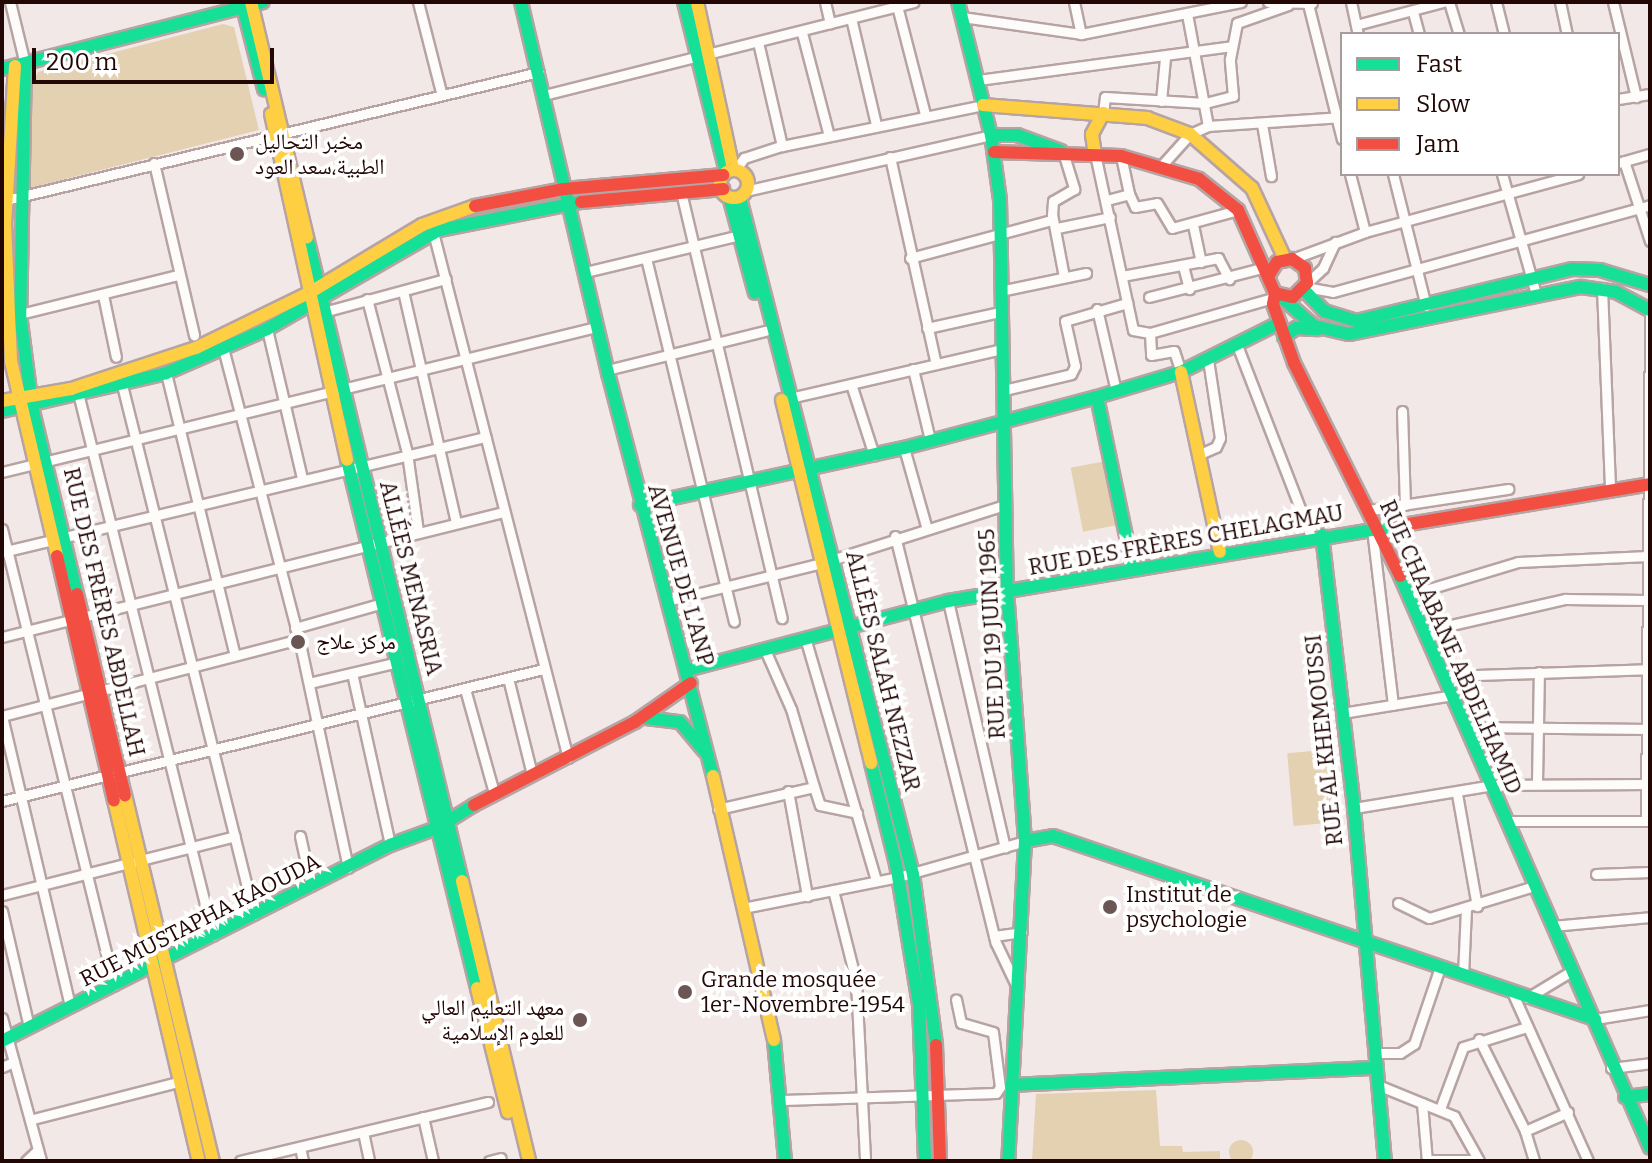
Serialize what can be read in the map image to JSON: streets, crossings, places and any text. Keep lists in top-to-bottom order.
{
  "streets": {
    "main road": [
      "RUE DES FRÈRES CHELAGMAU",
      "AVENUE DE L'ANP",
      "ALLÉES MENASRIA",
      "RUE DES FRÈRES ABDELLAH",
      "RUE DU 19 JUIN 1965",
      "RUE CHAABANE ABDELHAMID",
      "ALLÉES SALAH NEZZAR",
      "RUE AL KHEMOUSSI",
      "RUE MUSTAPHA KAOUDA"
    ]
  },
  "crossings": [
    ["RUE DES FRÈRES CHELAGMAU", "AVENUE DE L'ANP"],
    ["RUE DES FRÈRES CHELAGMAU", "RUE DU 19 JUIN 1965"],
    ["RUE DES FRÈRES CHELAGMAU", "RUE CHAABANE ABDELHAMID"],
    ["RUE DES FRÈRES CHELAGMAU", "ALLÉES SALAH NEZZAR"],
    ["RUE DES FRÈRES CHELAGMAU", "RUE AL KHEMOUSSI"],
    ["RUE DES FRÈRES CHELAGMAU", "RUE MUSTAPHA KAOUDA"],
    ["AVENUE DE L'ANP", "RUE MUSTAPHA KAOUDA"],
    ["ALLÉES MENASRIA", "RUE MUSTAPHA KAOUDA"],
    ["RUE DES FRÈRES ABDELLAH", "RUE MUSTAPHA KAOUDA"]
  ],
  "places": [
    "مخبر التحاليل الطبية،سعد العود",
    "مركز علاج",
    "Institut de psychologie",
    "Grande mosquée 1er-Novembre-1954",
    "معهد التعليم العالي للعلوم الإسلامية"
  ],
  "legend": ["Fast", "Slow", "Jam"],
  "scale_bar": "200 m"
}
